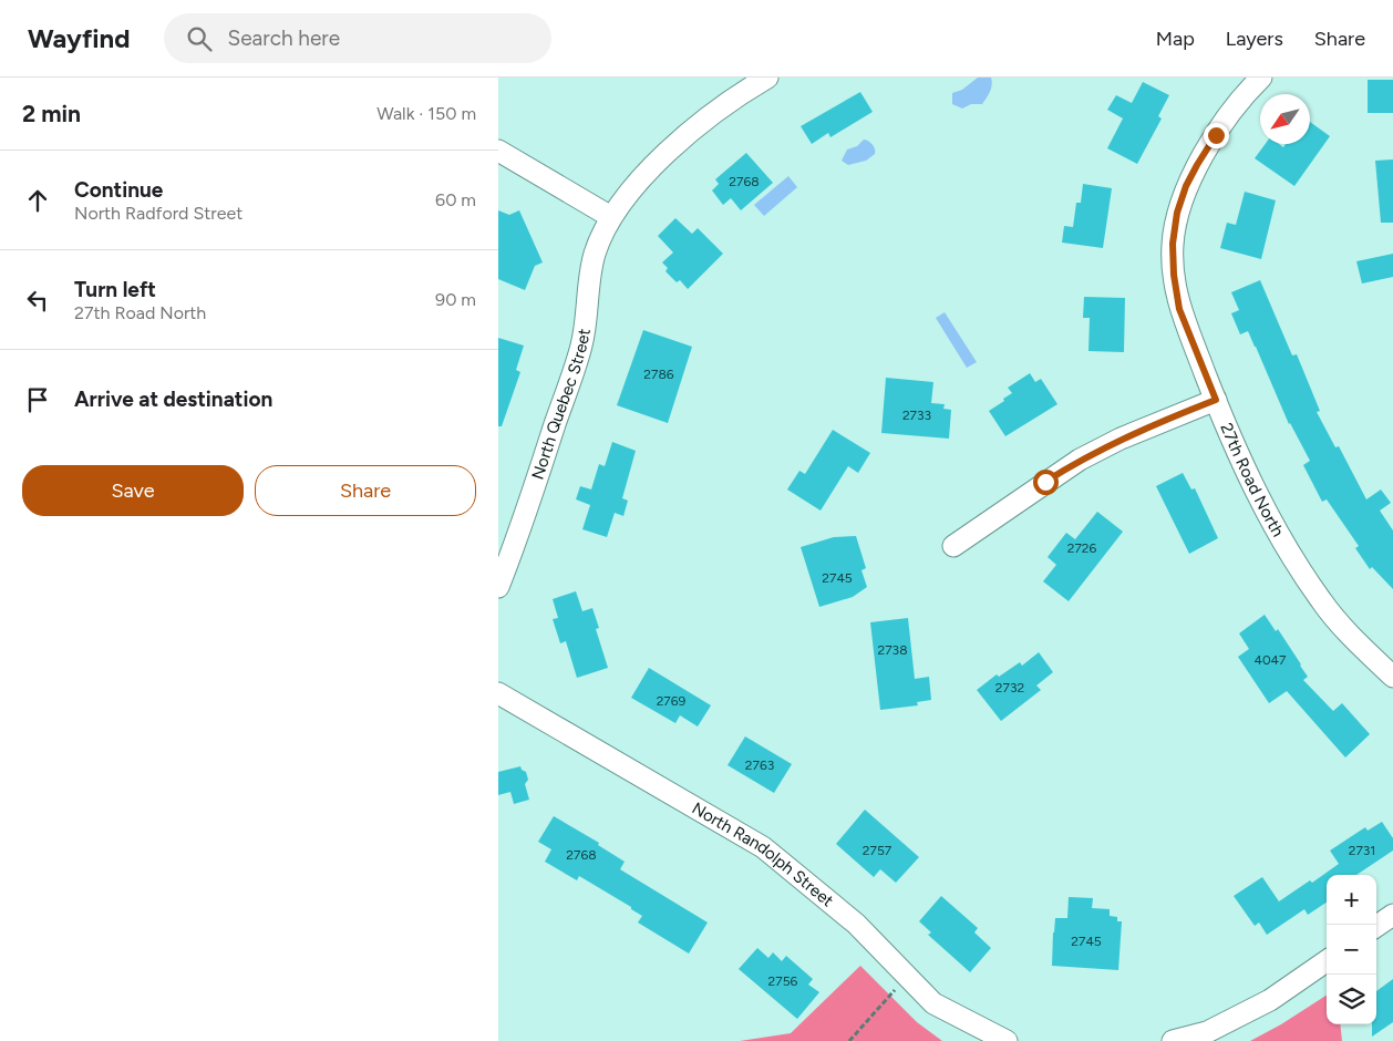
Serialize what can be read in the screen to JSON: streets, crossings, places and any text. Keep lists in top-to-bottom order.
{
  "streets": {
    "street": ["North Quebec Street", "27th Road North", "North Randolph Street"]
  },
  "house_numbers": [
    "2768",
    "2786",
    "2733",
    "2726",
    "2745",
    "2738",
    "4047",
    "2732",
    "2769",
    "2763",
    "2757",
    "2731",
    "2768",
    "2745",
    "2756"
  ],
  "north": "bottom left",
  "page": {
    "header": "Wayfind",
    "search": "Search here",
    "nav": ["Map", "Layers", "Share"],
    "heading": ["2 min", "Walk · 150 m"],
    "list": [
      ["Continue", "North Radford Street", "60 m"],
      ["Turn left", "27th Road North", "90 m"],
      "Arrive at destination"
    ],
    "buttons": ["Save", "Share"],
    "map_buttons": ["+", "−"]
  }
}
